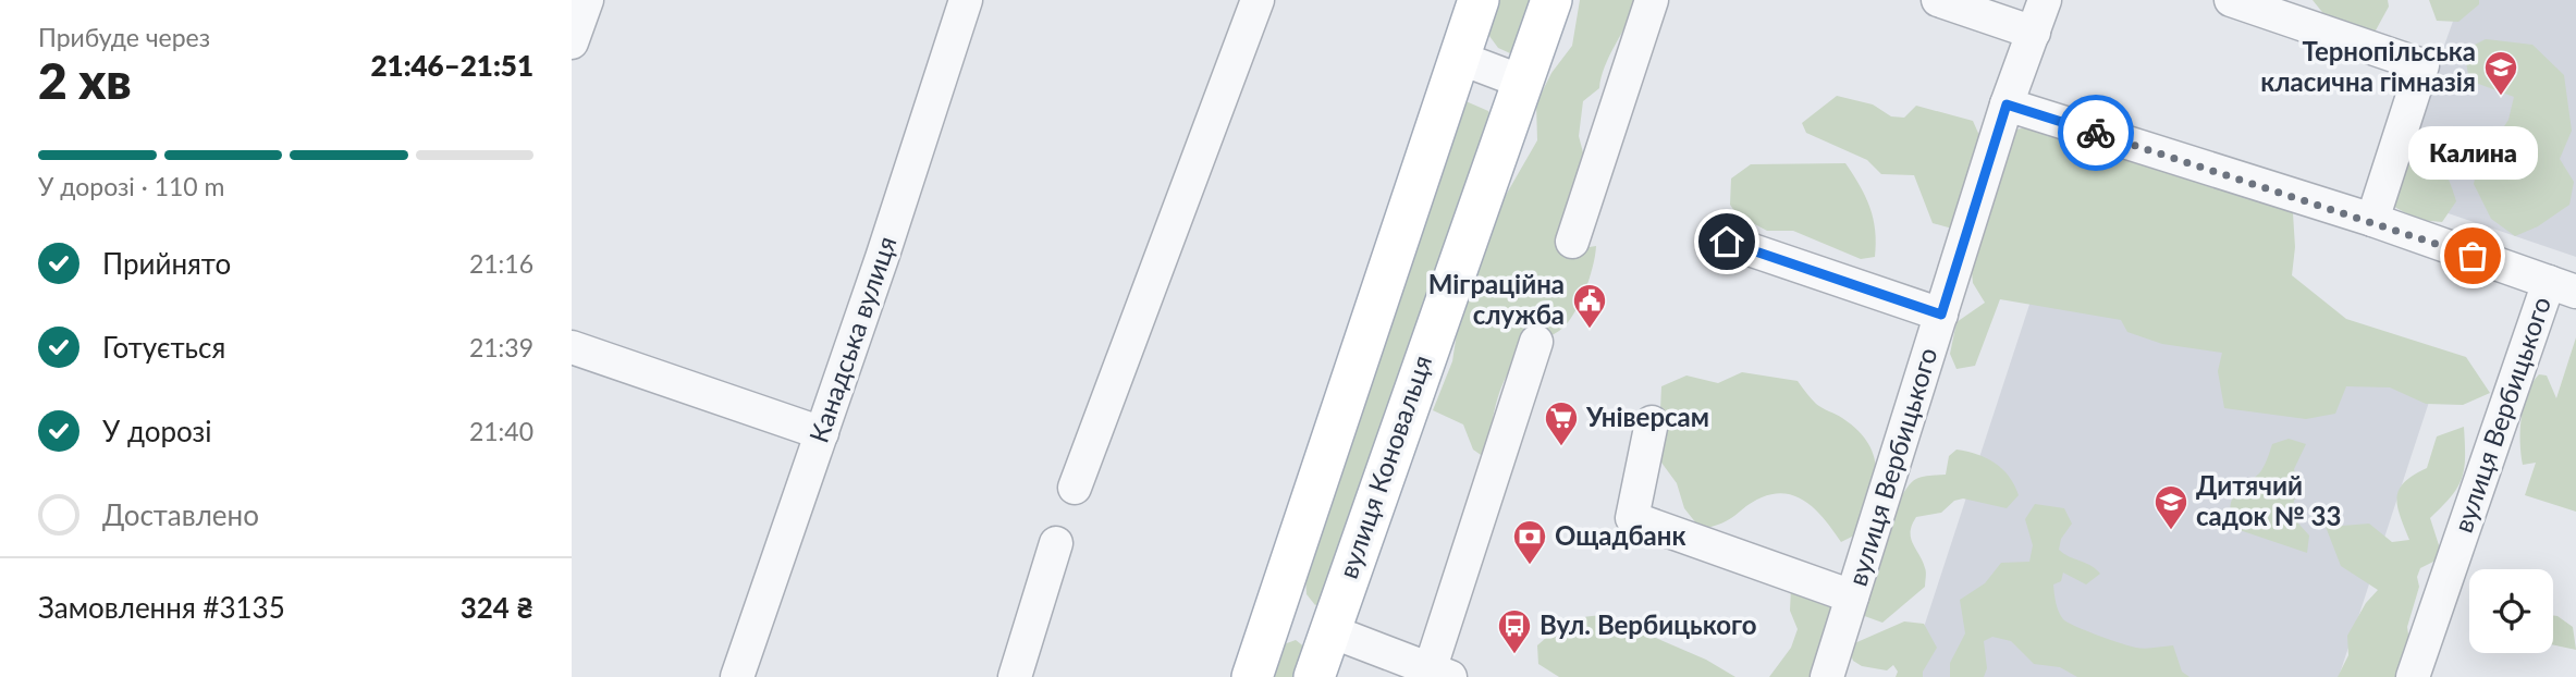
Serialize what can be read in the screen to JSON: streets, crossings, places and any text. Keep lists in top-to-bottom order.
{
  "streets": {
    "main road": ["вулиця Коновальця"],
    "street": ["Канадська вулиця", "вулиця Вербицького"]
  },
  "places": {
    "school or university": ["Тернопільська класична гімназія", "Дитячий садок № 33"],
    "other": ["Калина"],
    "public building": ["Міграційна служба"],
    "supermarket": ["Універсам"],
    "bank": ["Ощадбанк"],
    "bus stop": ["Вул. Вербицького"]
  },
  "page": {
    "heading": ["2 хв", "Прибуде через", "21:46–21:51"],
    "panel": ["Замовлення #3135", "324 ₴"],
    "bubble": "Калина",
    "bar": "У дорозі · 110 m",
    "list": [
      ["Прийнято", "21:16"],
      ["Готується", "21:39"],
      ["У дорозі", "21:40"],
      "Доставлено"
    ]
  }
}
